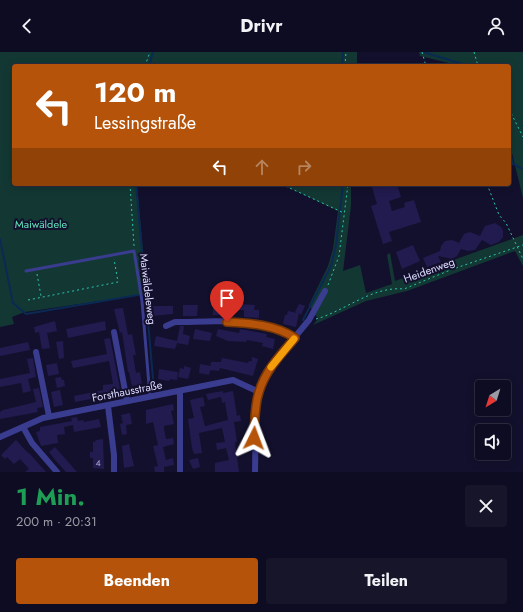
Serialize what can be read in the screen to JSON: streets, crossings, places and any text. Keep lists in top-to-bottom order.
{
  "streets": {
    "street": ["Forsthausstraße"],
    "lane": ["Maiwäldeleweg"],
    "path": ["Heidenweg"]
  },
  "crossings": [
    ["Maiwäldeleweg", "Forsthausstraße"]
  ],
  "parks": ["Maiwäldele"],
  "house_numbers": ["4"],
  "north": "bottom left",
  "page": {
    "header": "Drivr",
    "turn": ["120 m", "Lessingstraße"],
    "heading": ["1 Min.", "200 m · 20:31"],
    "buttons": ["Beenden", "Teilen"]
  }
}
